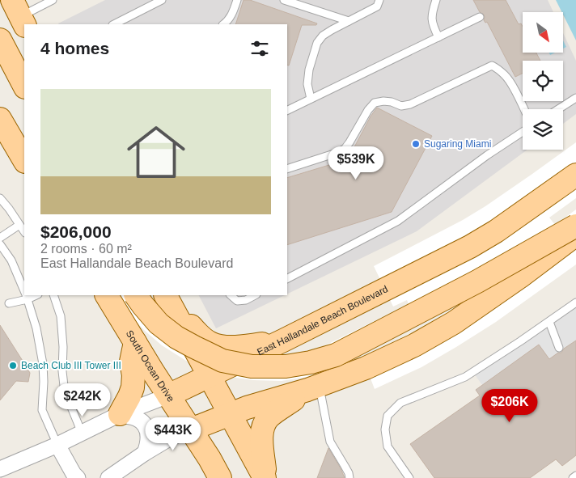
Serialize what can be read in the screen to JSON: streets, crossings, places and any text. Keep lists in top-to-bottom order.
{
  "streets": {
    "main road": ["East Hallandale Beach Boulevard", "South Ocean Drive"]
  },
  "crossings": [
    ["East Hallandale Beach Boulevard", "South Ocean Drive"]
  ],
  "places": ["Sugaring Miami", "Beach Club III Tower III"],
  "north": "bottom right",
  "page": {
    "heading": "4 homes",
    "list": [
      {
        "name": "$206,000",
        "note": "2 rooms · 60 m² · East Hallandale Beach Boulevard"
      }
    ],
    "price": [
      "$539K",
      "$242K",
      "$206K",
      "$443K"
    ]
  }
}
